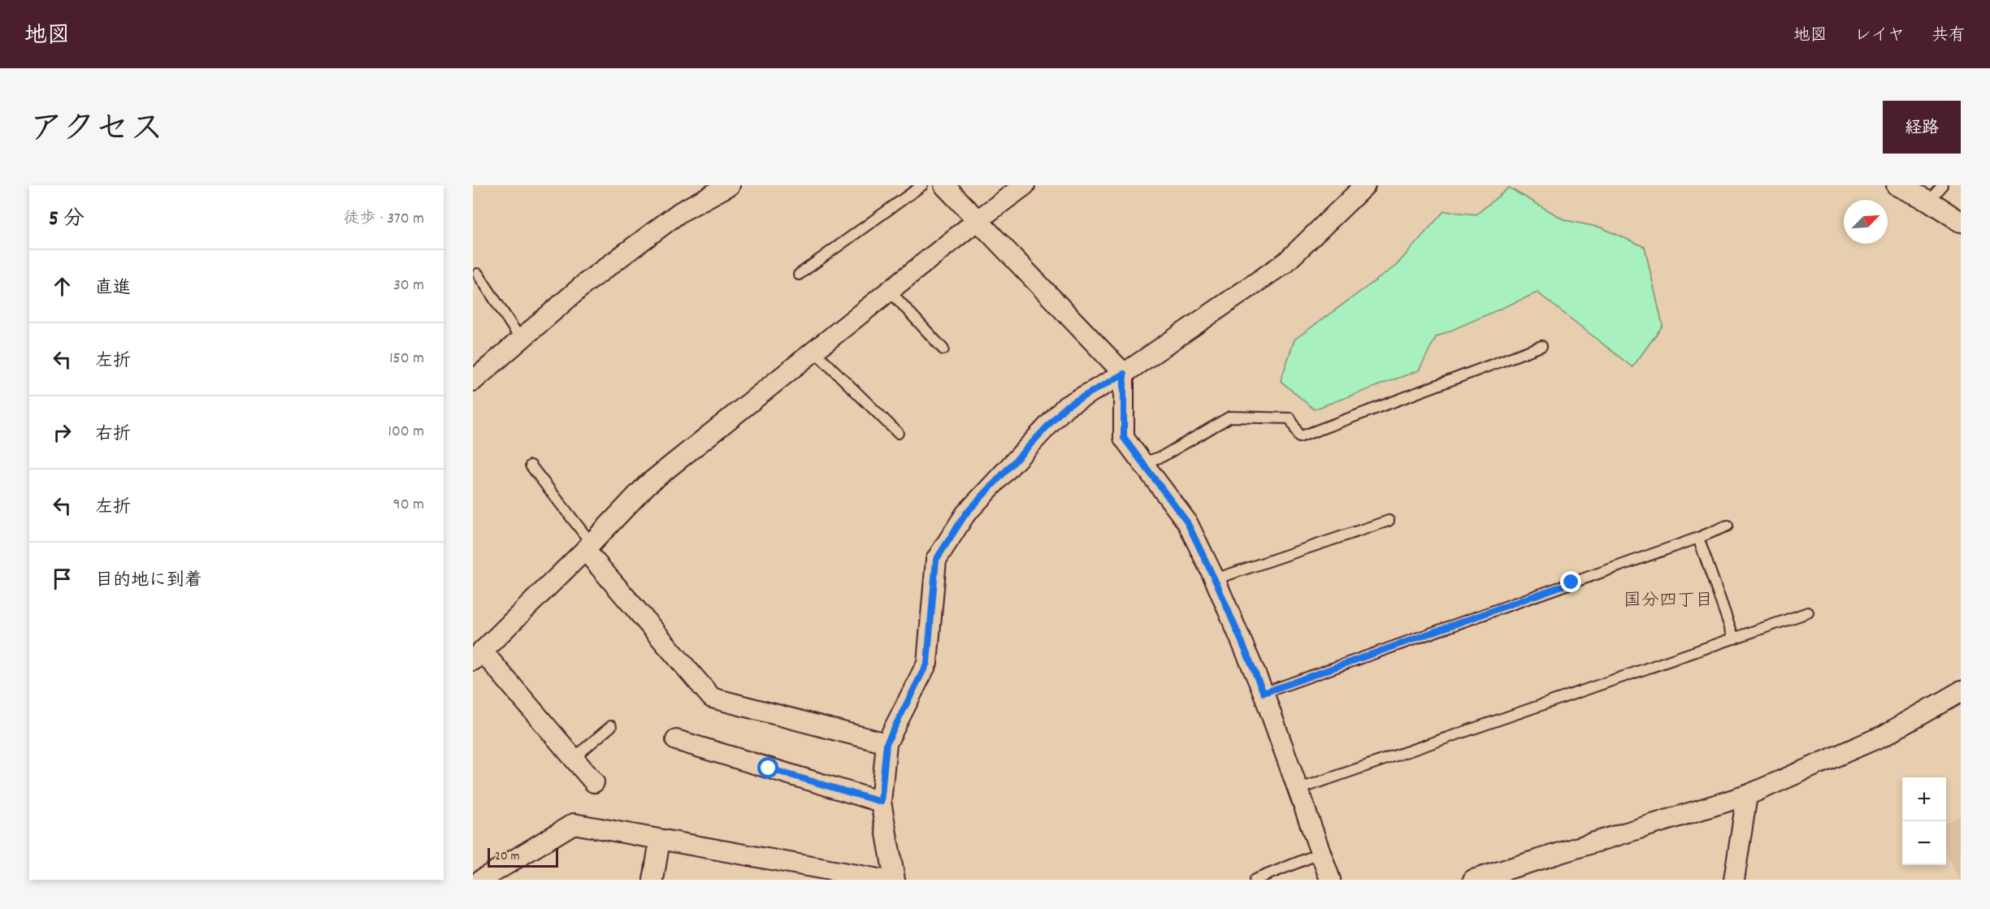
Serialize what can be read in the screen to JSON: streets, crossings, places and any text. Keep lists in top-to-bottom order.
{
  "districts": ["国分四丁目"],
  "scale_bar": "20 m",
  "north": "top right",
  "page": {
    "header": "地図",
    "nav": ["地図", "レイヤ", "共有"],
    "title": "アクセス",
    "buttons": "経路",
    "heading": ["5 分", "徒歩 · 370 m"],
    "list": [
      ["直進", "30 m"],
      ["左折", "150 m"],
      ["右折", "100 m"],
      ["左折", "90 m"],
      "目的地に到着"
    ],
    "map_buttons": ["+", "−"],
    "scale": "20 m"
  }
}
